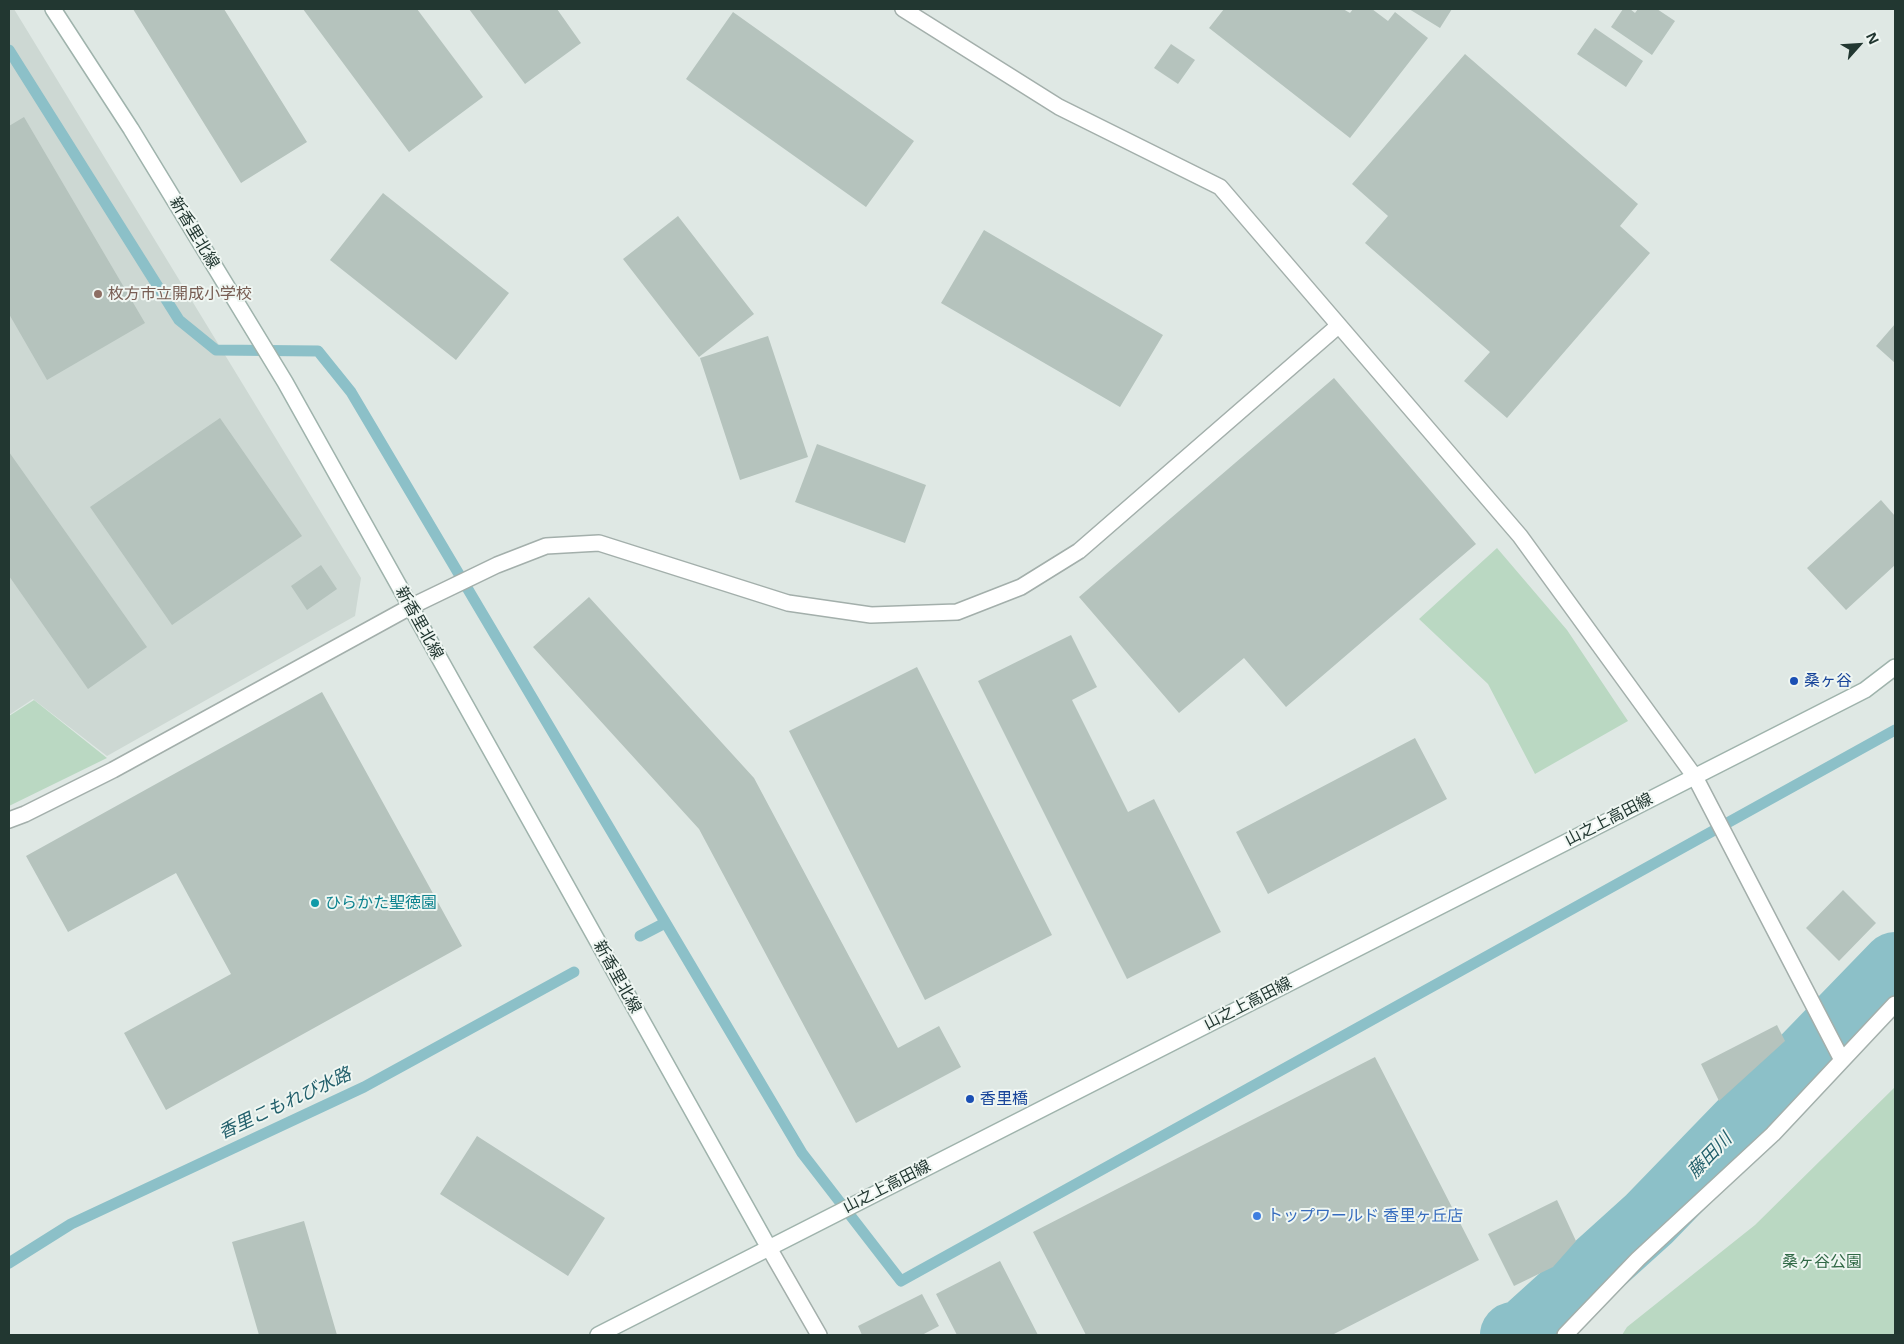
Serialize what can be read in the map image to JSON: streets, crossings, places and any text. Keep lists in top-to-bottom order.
{
  "streets": {
    "street": ["新香里北線", "山之上高田線"]
  },
  "crossings": [
    ["新香里北線", "山之上高田線"]
  ],
  "water": ["香里こもれび水路", "藤田川"],
  "parks": ["桑ヶ谷公園"],
  "places": [
    "枚方市立開成小学校",
    "桑ヶ谷",
    "ひらかた聖徳園",
    "香里橋",
    "トップワールド 香里ヶ丘店"
  ],
  "north": "top right"
}
